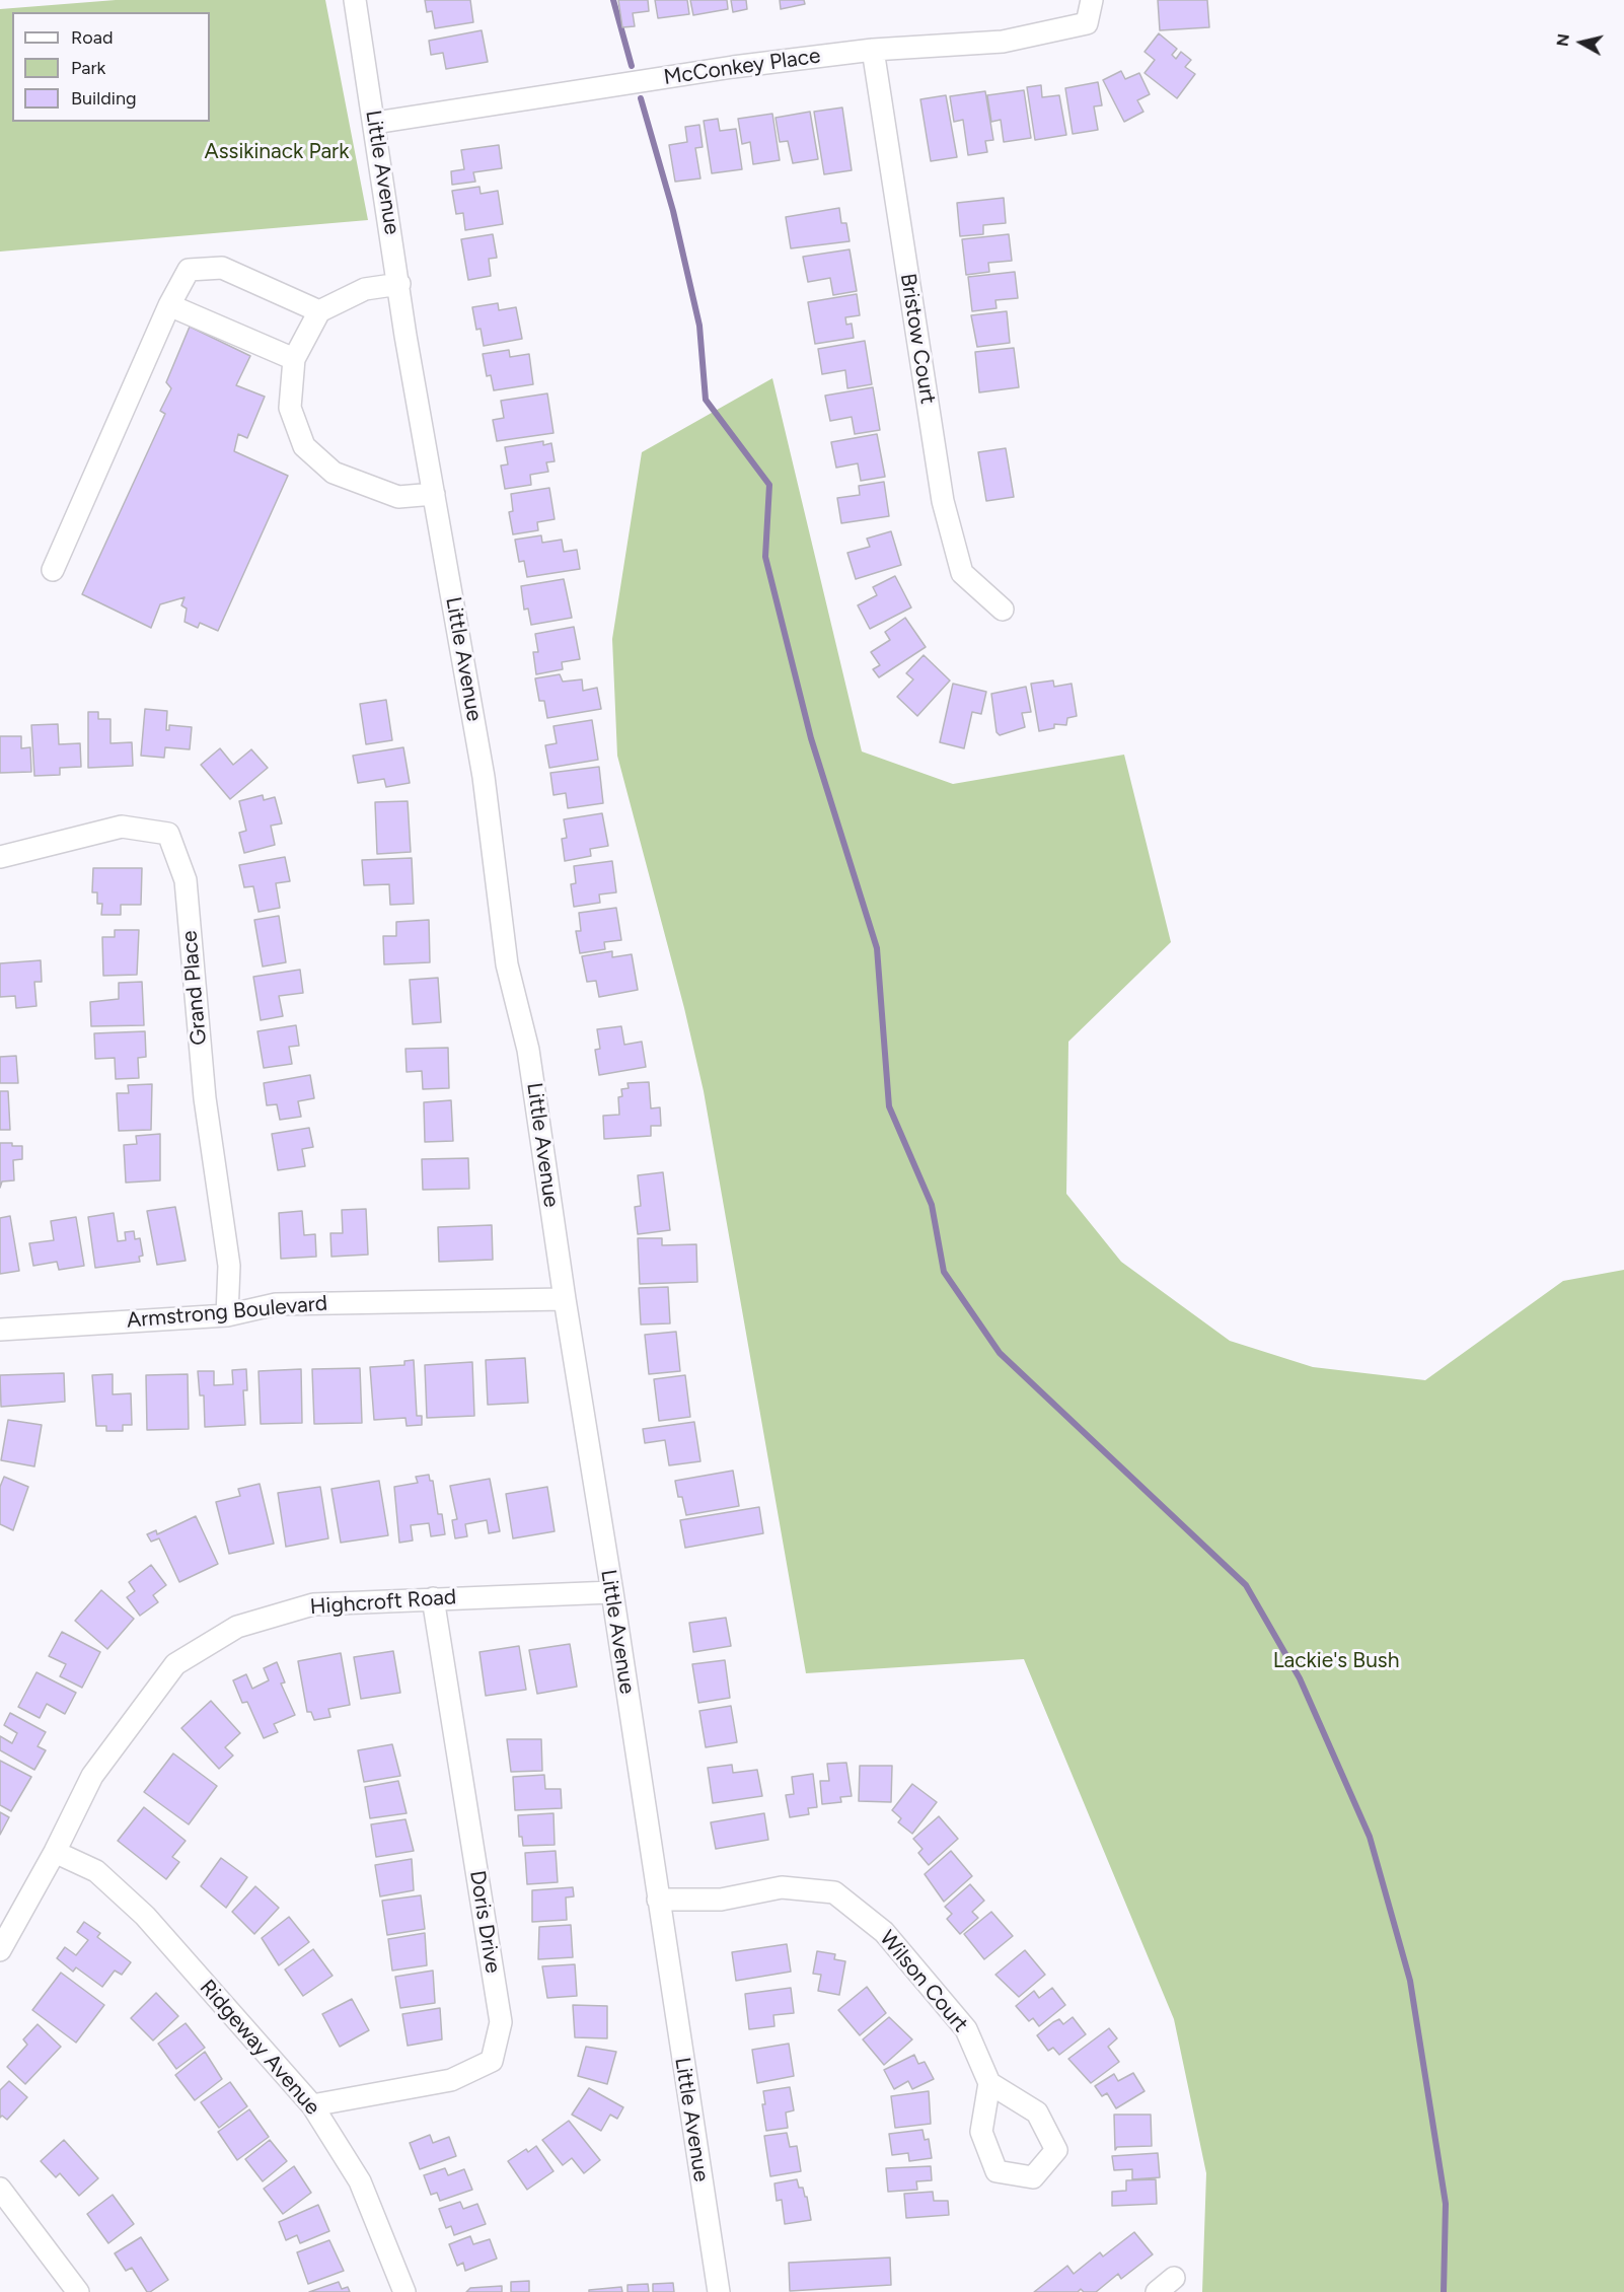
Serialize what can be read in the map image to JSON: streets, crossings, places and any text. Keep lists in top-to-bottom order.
{
  "streets": {
    "street": [
      "McConkey Place",
      "Little Avenue",
      "Bristow Court",
      "Grand Place",
      "Armstrong Boulevard",
      "Highcroft Road",
      "Doris Drive",
      "Wilson Court",
      "Ridgeway Avenue"
    ]
  },
  "crossings": [
    ["McConkey Place", "Little Avenue"],
    ["McConkey Place", "Bristow Court"],
    ["Little Avenue", "Armstrong Boulevard"],
    ["Little Avenue", "Highcroft Road"],
    ["Little Avenue", "Wilson Court"],
    ["Grand Place", "Armstrong Boulevard"],
    ["Highcroft Road", "Doris Drive"],
    ["Highcroft Road", "Ridgeway Avenue"],
    ["Doris Drive", "Ridgeway Avenue"]
  ],
  "parks": ["Assikinack Park", "Lackie's Bush"],
  "legend": ["Road", "Park", "Building"],
  "north": "left"
}
